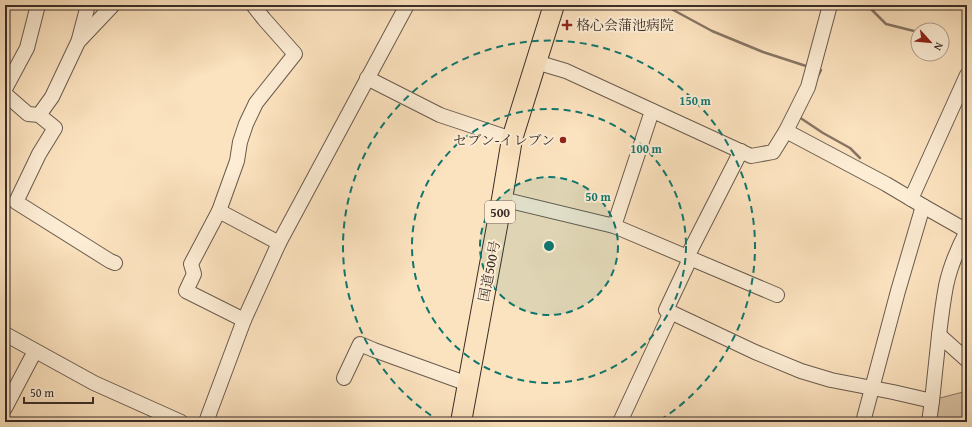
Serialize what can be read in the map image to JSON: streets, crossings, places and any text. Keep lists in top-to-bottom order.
{
  "streets": {
    "highway": ["500", "国道500号"]
  },
  "places": {
    "health": ["格心会蒲池病院"],
    "other": ["セブン-イレブン"]
  },
  "scale_bar": "50 m",
  "north": "bottom right",
  "rings": ["150 m", "100 m", "50 m"]
}
